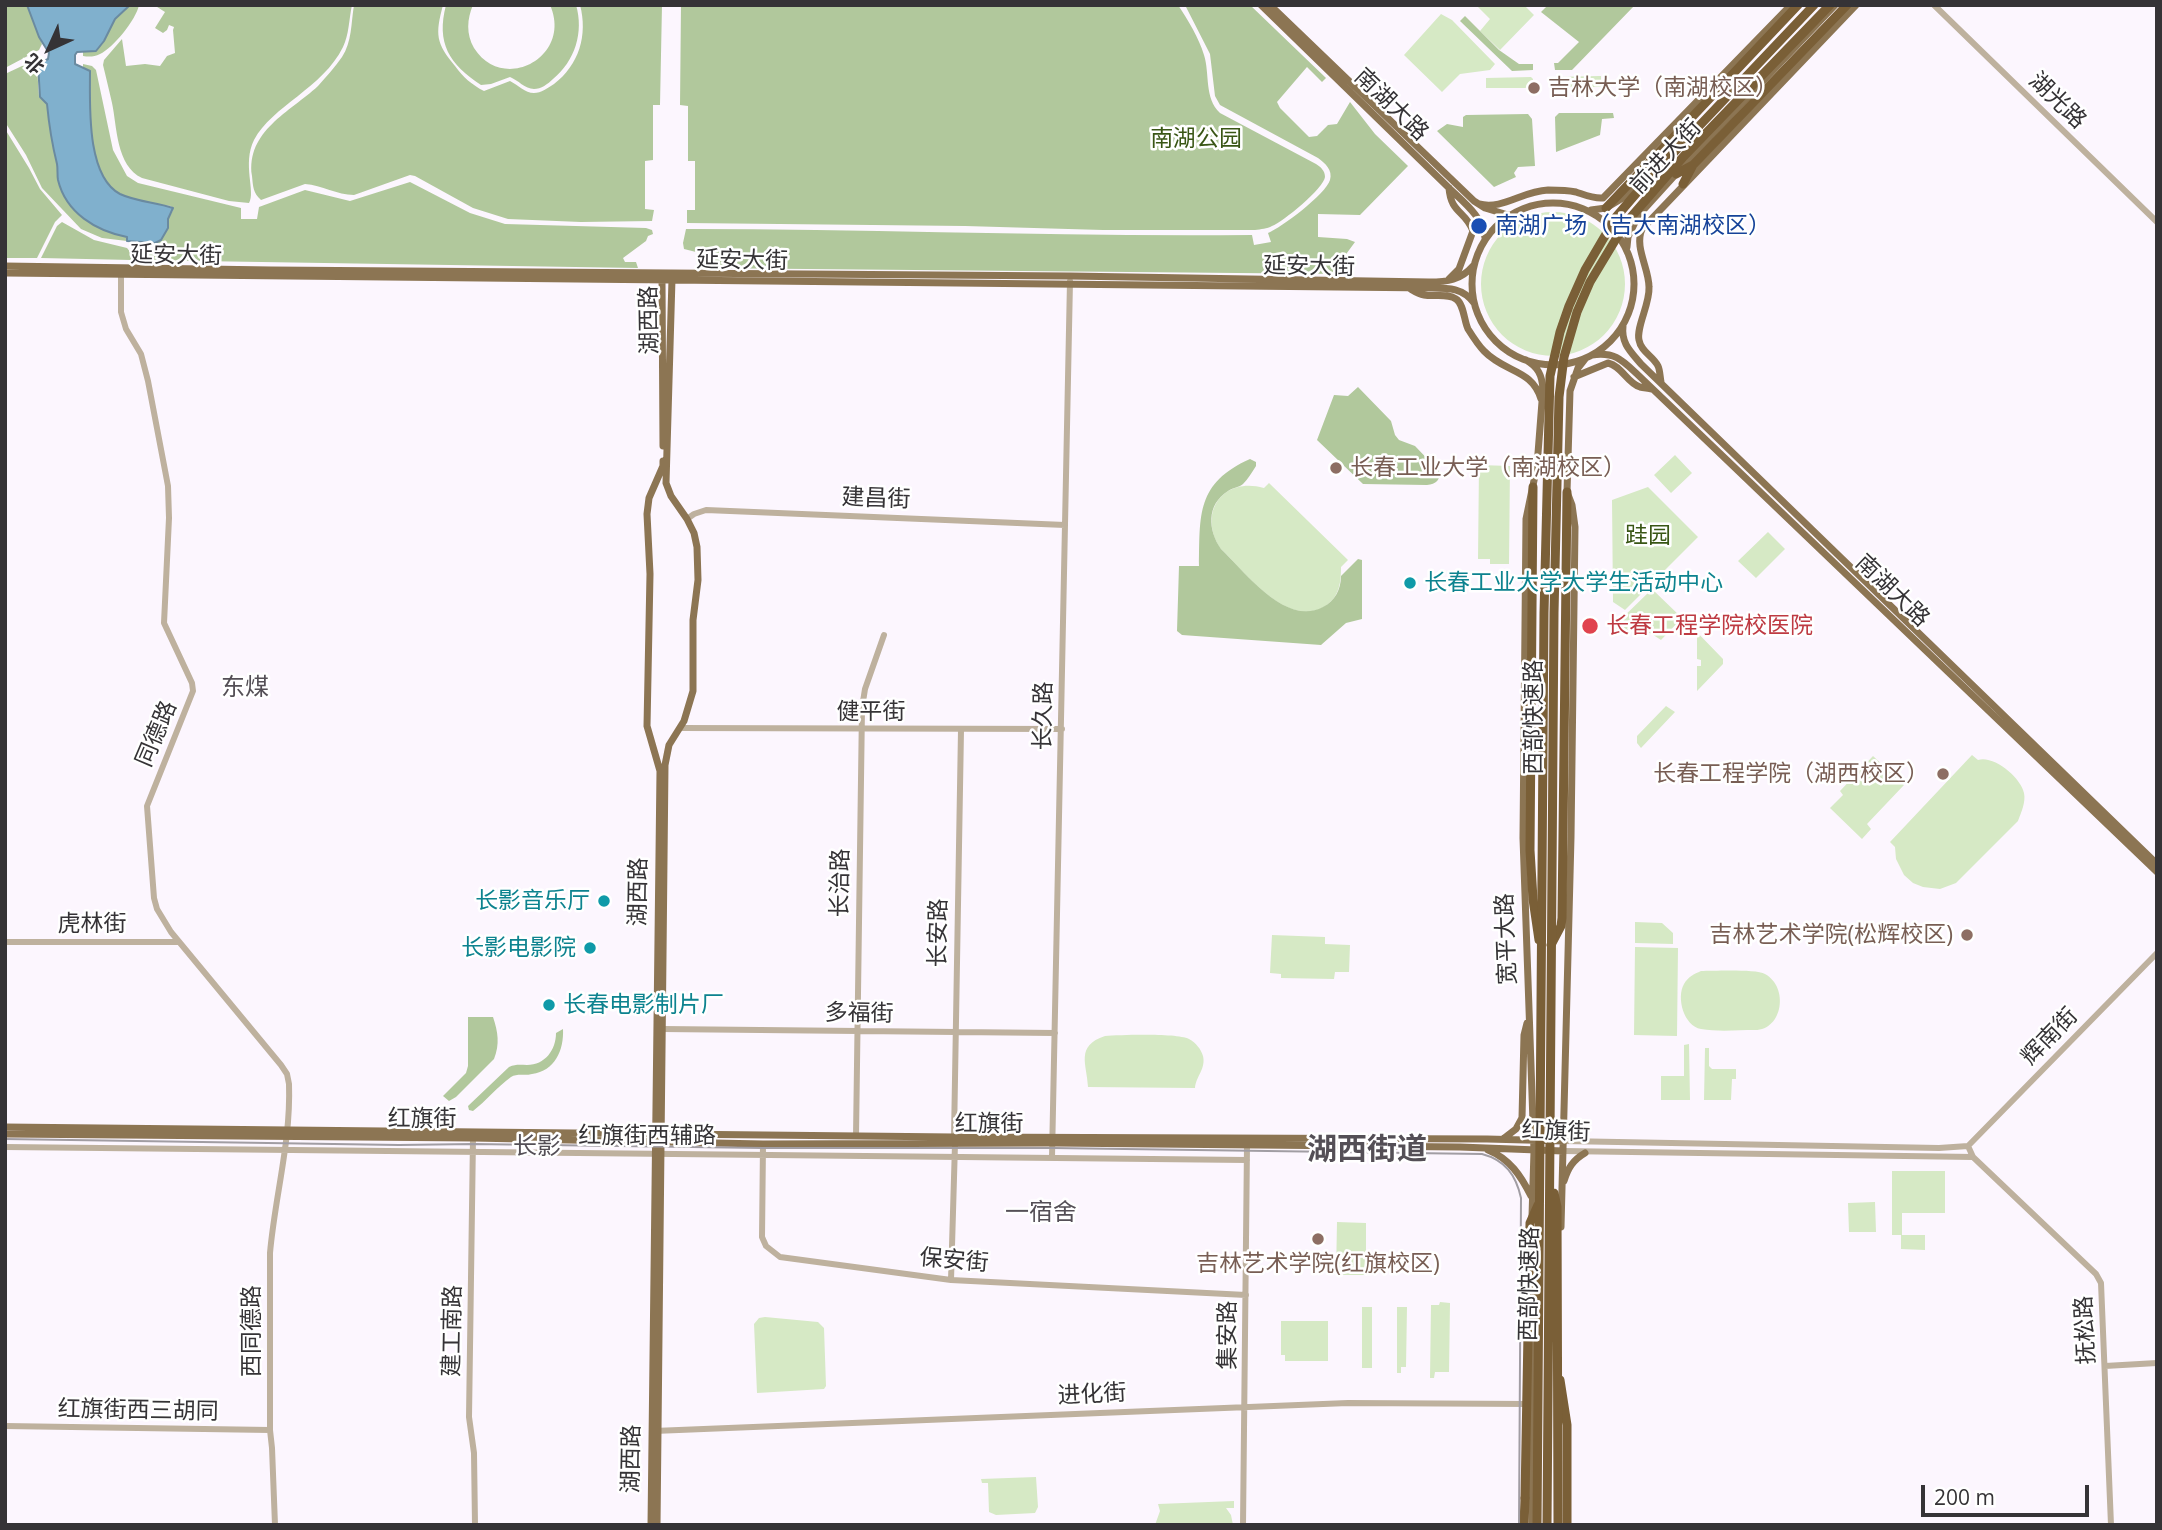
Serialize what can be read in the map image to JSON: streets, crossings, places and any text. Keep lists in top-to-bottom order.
{
  "streets": {
    "highway": ["西部快速路"],
    "main road": [
      "南湖大路",
      "前进大街",
      "延安大街",
      "湖西路",
      "宽平大路",
      "红旗街"
    ],
    "street": [
      "湖光路",
      "建昌街",
      "健平街",
      "长久路",
      "同德路",
      "长治路",
      "虎林街",
      "长安路",
      "多福街",
      "辉南街",
      "红旗街西辅路",
      "保安街",
      "抚松路",
      "西同德路",
      "建工南路",
      "集安路",
      "进化街",
      "红旗街西三胡同"
    ]
  },
  "crossings": [
    ["南湖大路", "前进大街"],
    ["南湖大路", "延安大街"],
    ["南湖大路", "宽平大路"],
    ["前进大街", "延安大街"],
    ["前进大街", "西部快速路"],
    ["前进大街", "宽平大路"],
    ["延安大街", "湖西路"],
    ["延安大街", "长久路"],
    ["延安大街", "同德路"],
    ["延安大街", "宽平大路"],
    ["湖西路", "建昌街"],
    ["湖西路", "健平街"],
    ["湖西路", "多福街"],
    ["湖西路", "红旗街"],
    ["湖西路", "红旗街西辅路"],
    ["湖西路", "进化街"],
    ["建昌街", "长久路"],
    ["健平街", "长久路"],
    ["健平街", "长治路"],
    ["健平街", "长安路"],
    ["长久路", "多福街"],
    ["长久路", "红旗街"],
    ["长久路", "红旗街西辅路"],
    ["西部快速路", "宽平大路"],
    ["同德路", "虎林街"],
    ["同德路", "红旗街"],
    ["同德路", "西同德路"],
    ["长治路", "多福街"],
    ["长治路", "红旗街"],
    ["长安路", "多福街"],
    ["长安路", "红旗街"],
    ["长安路", "红旗街西辅路"],
    ["长安路", "保安街"],
    ["宽平大路", "红旗街"],
    ["宽平大路", "进化街"],
    ["辉南街", "红旗街"],
    ["辉南街", "抚松路"],
    ["红旗街", "保安街"],
    ["红旗街", "抚松路"],
    ["红旗街", "西同德路"],
    ["红旗街", "建工南路"],
    ["红旗街", "集安路"],
    ["红旗街西辅路", "保安街"],
    ["红旗街西辅路", "西同德路"],
    ["红旗街西辅路", "建工南路"],
    ["红旗街西辅路", "集安路"],
    ["保安街", "集安路"],
    ["西同德路", "红旗街西三胡同"],
    ["集安路", "进化街"]
  ],
  "districts": [
    "东煤",
    "长影",
    "湖西街道",
    "一宿舍"
  ],
  "parks": ["南湖公园", "跬园"],
  "places": [
    "吉林大学（南湖校区）",
    "南湖广场（吉大南湖校区）",
    "长春工业大学（南湖校区）",
    "长春工业大学大学生活动中心",
    "长春工程学院校医院",
    "长春工程学院（湖西校区）",
    "长影音乐厅",
    "吉林艺术学院(松辉校区)",
    "长影电影院",
    "长春电影制片厂",
    "吉林艺术学院(红旗校区)"
  ],
  "scale_bar": "200 m",
  "north": "bottom left"
}
